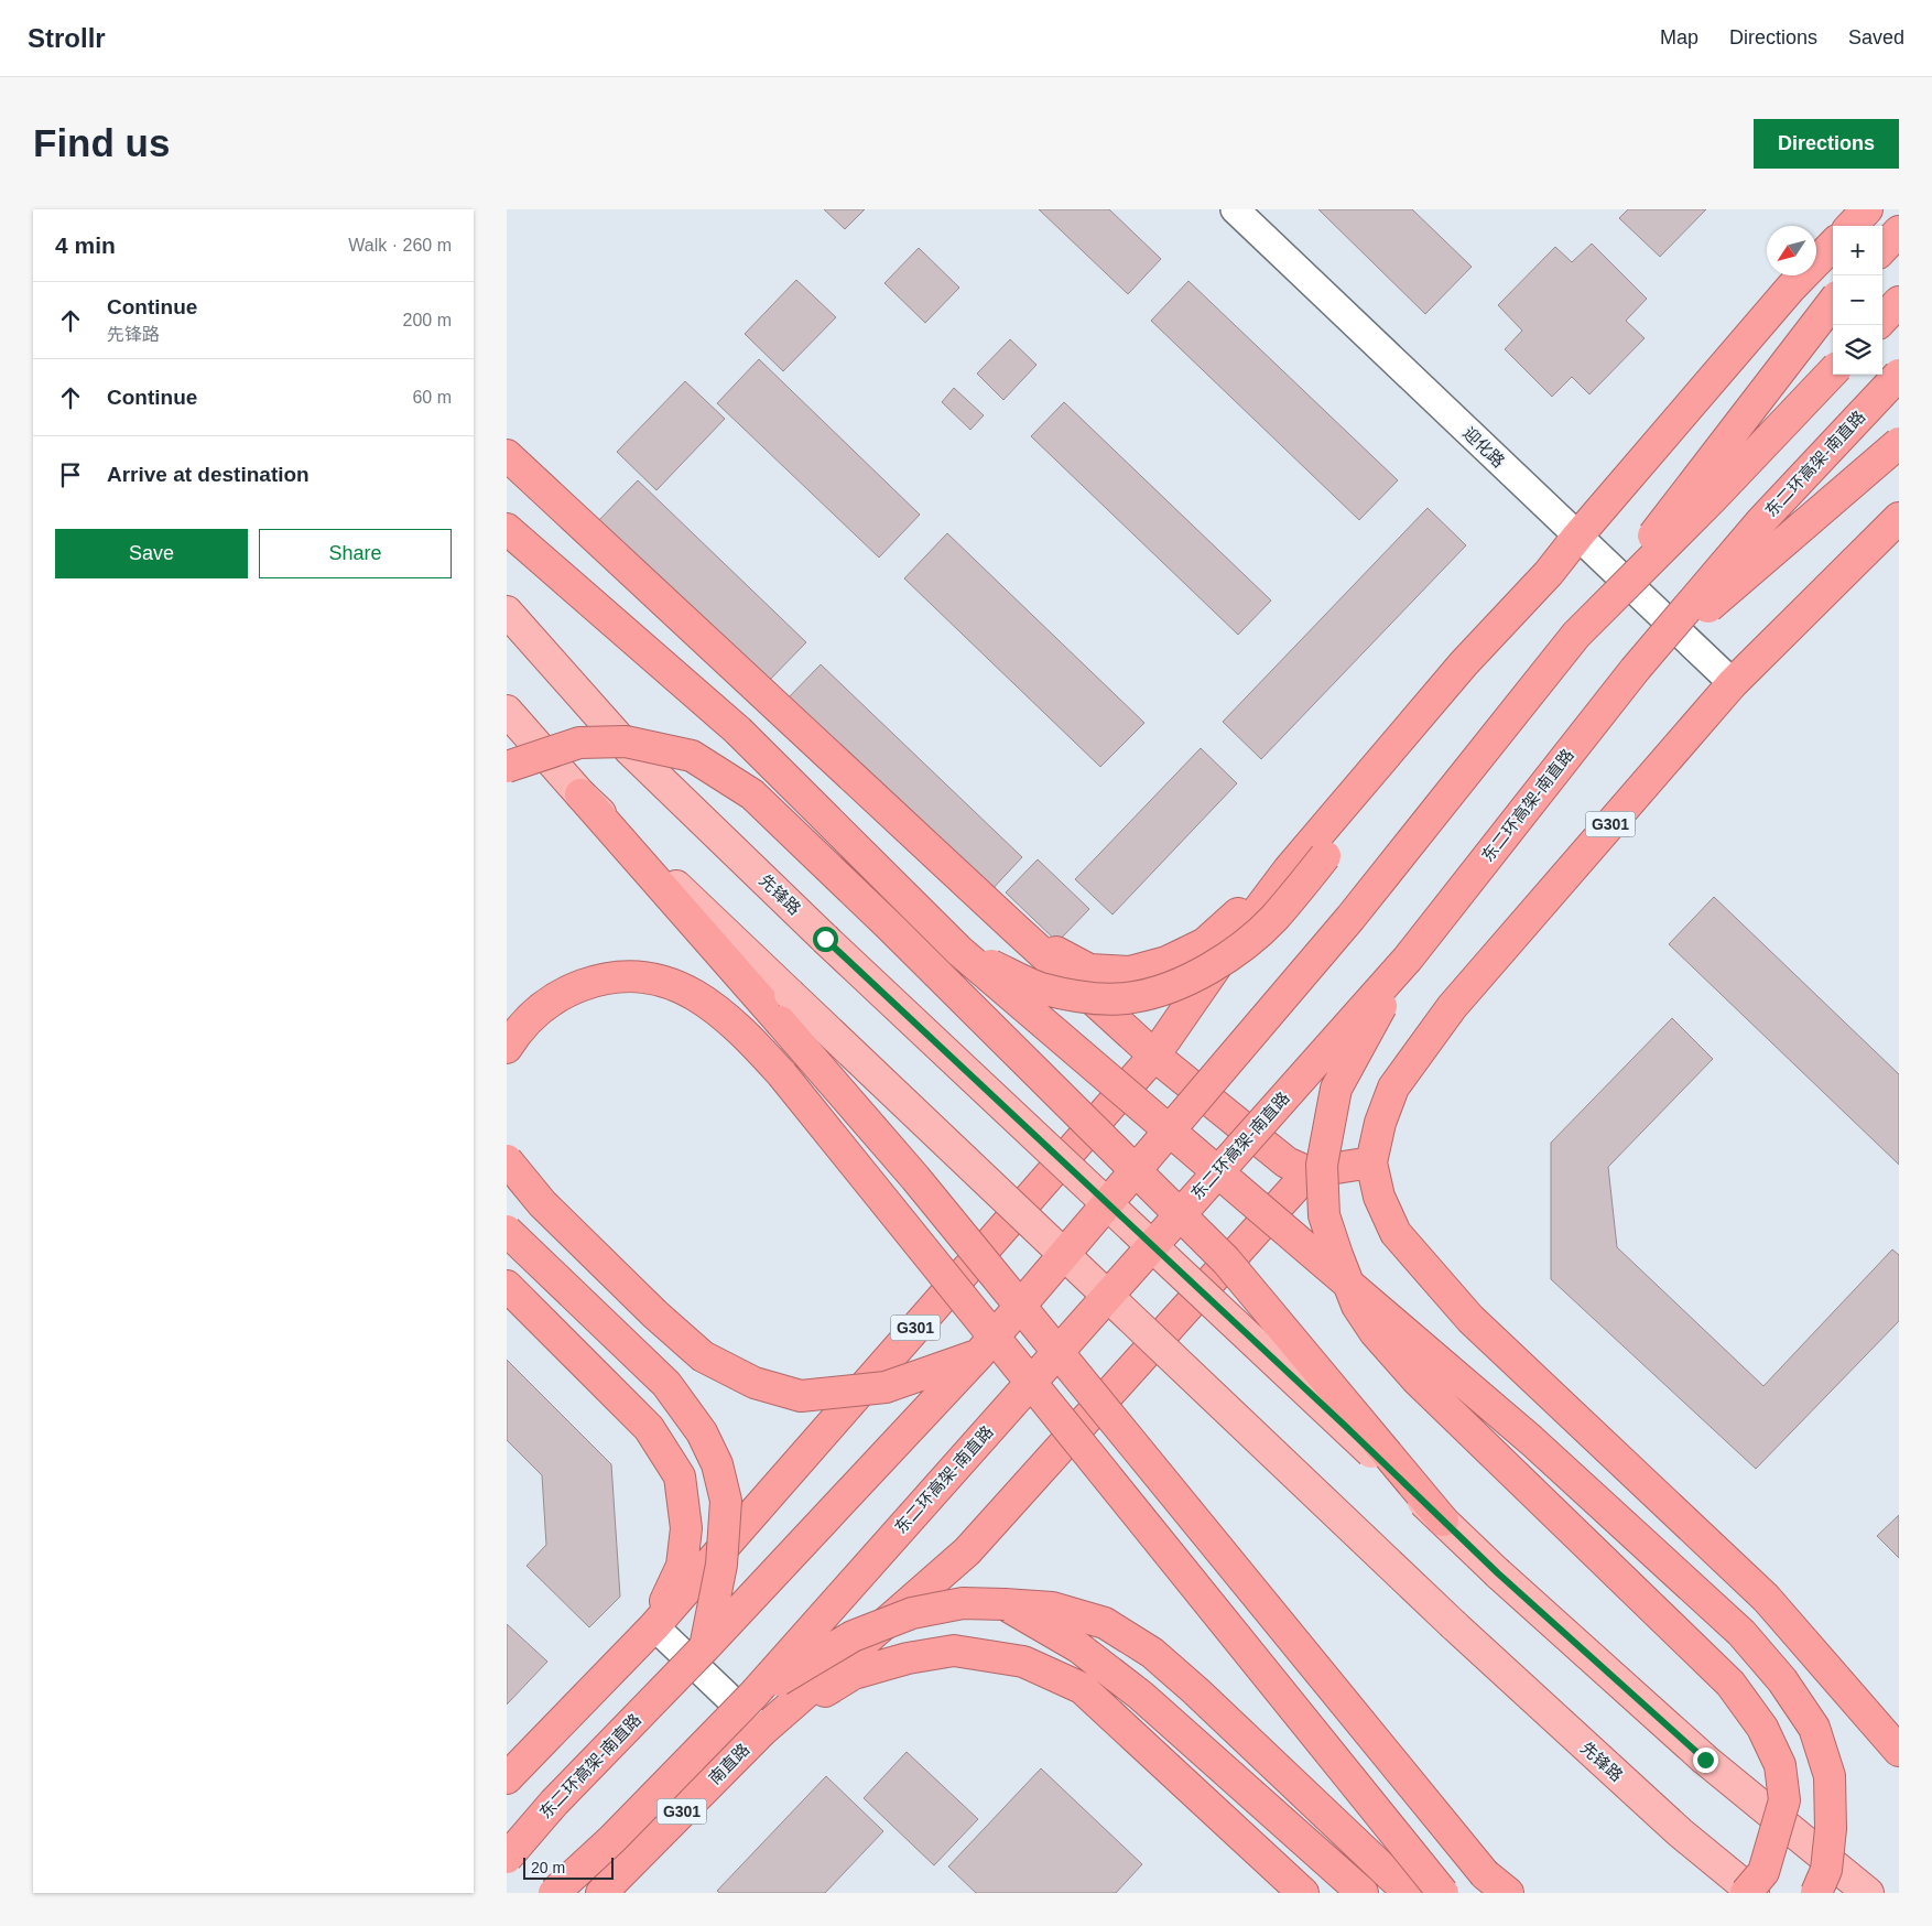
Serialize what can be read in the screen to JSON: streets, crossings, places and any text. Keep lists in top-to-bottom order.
{
  "streets": {
    "highway": ["东二环高架-南直路", "G301", "南直路"],
    "main road": ["先锋路"],
    "street": ["迎化路"]
  },
  "crossings": [
    ["迎化路", "G301"]
  ],
  "scale_bar": "20 m",
  "north": "bottom left",
  "page": {
    "header": "Strollr",
    "nav": ["Map", "Directions", "Saved"],
    "buttons": [
      "Directions",
      ["Save", "Share"]
    ],
    "title": "Find us",
    "heading": ["4 min", "Walk · 260 m"],
    "map_buttons": ["+", "−"],
    "list": [
      ["Continue", "先锋路", "200 m"],
      ["Continue", "60 m"],
      "Arrive at destination"
    ],
    "scale": "20 m"
  }
}
